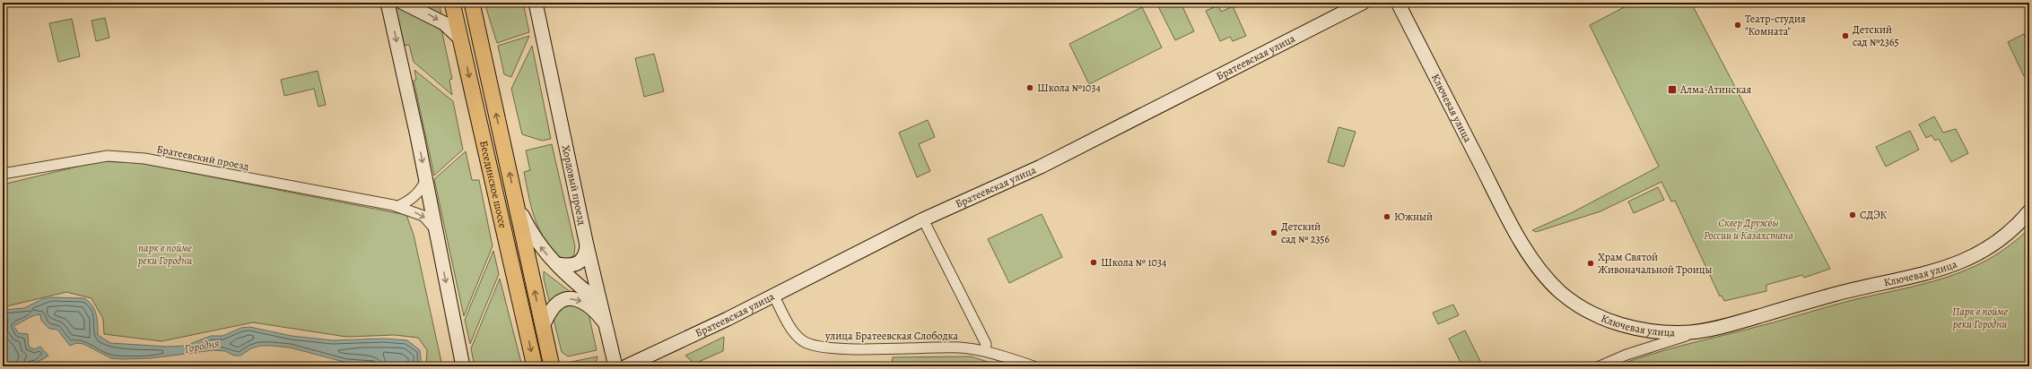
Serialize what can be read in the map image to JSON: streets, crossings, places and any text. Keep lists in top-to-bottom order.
{
  "streets": {
    "main road": ["Бесединское шоссе"],
    "street": [
      "Братеевская улица",
      "Ключевая улица",
      "Братеевский проезд",
      "Хордовый проезд",
      "улица Братеевская Слободка"
    ]
  },
  "crossings": [
    ["Братеевская улица", "улица Братеевская Слободка"]
  ],
  "water": ["Городня"],
  "parks": ["Сквер Дружбы России и Казахстана", "парк в пойме реки Городни", "Парк в пойме реки Городни"],
  "places": {
    "other": [
      "Театр-студия \"Комната\"",
      "Детский сад №2365",
      "Школа №1034",
      "СДЭК",
      "Южный",
      "Детский сад № 2356",
      "Школа № 1034",
      "Храм Святой Живоначальной Троицы"
    ],
    "transit": ["Алма-Атинская"]
  }
}
